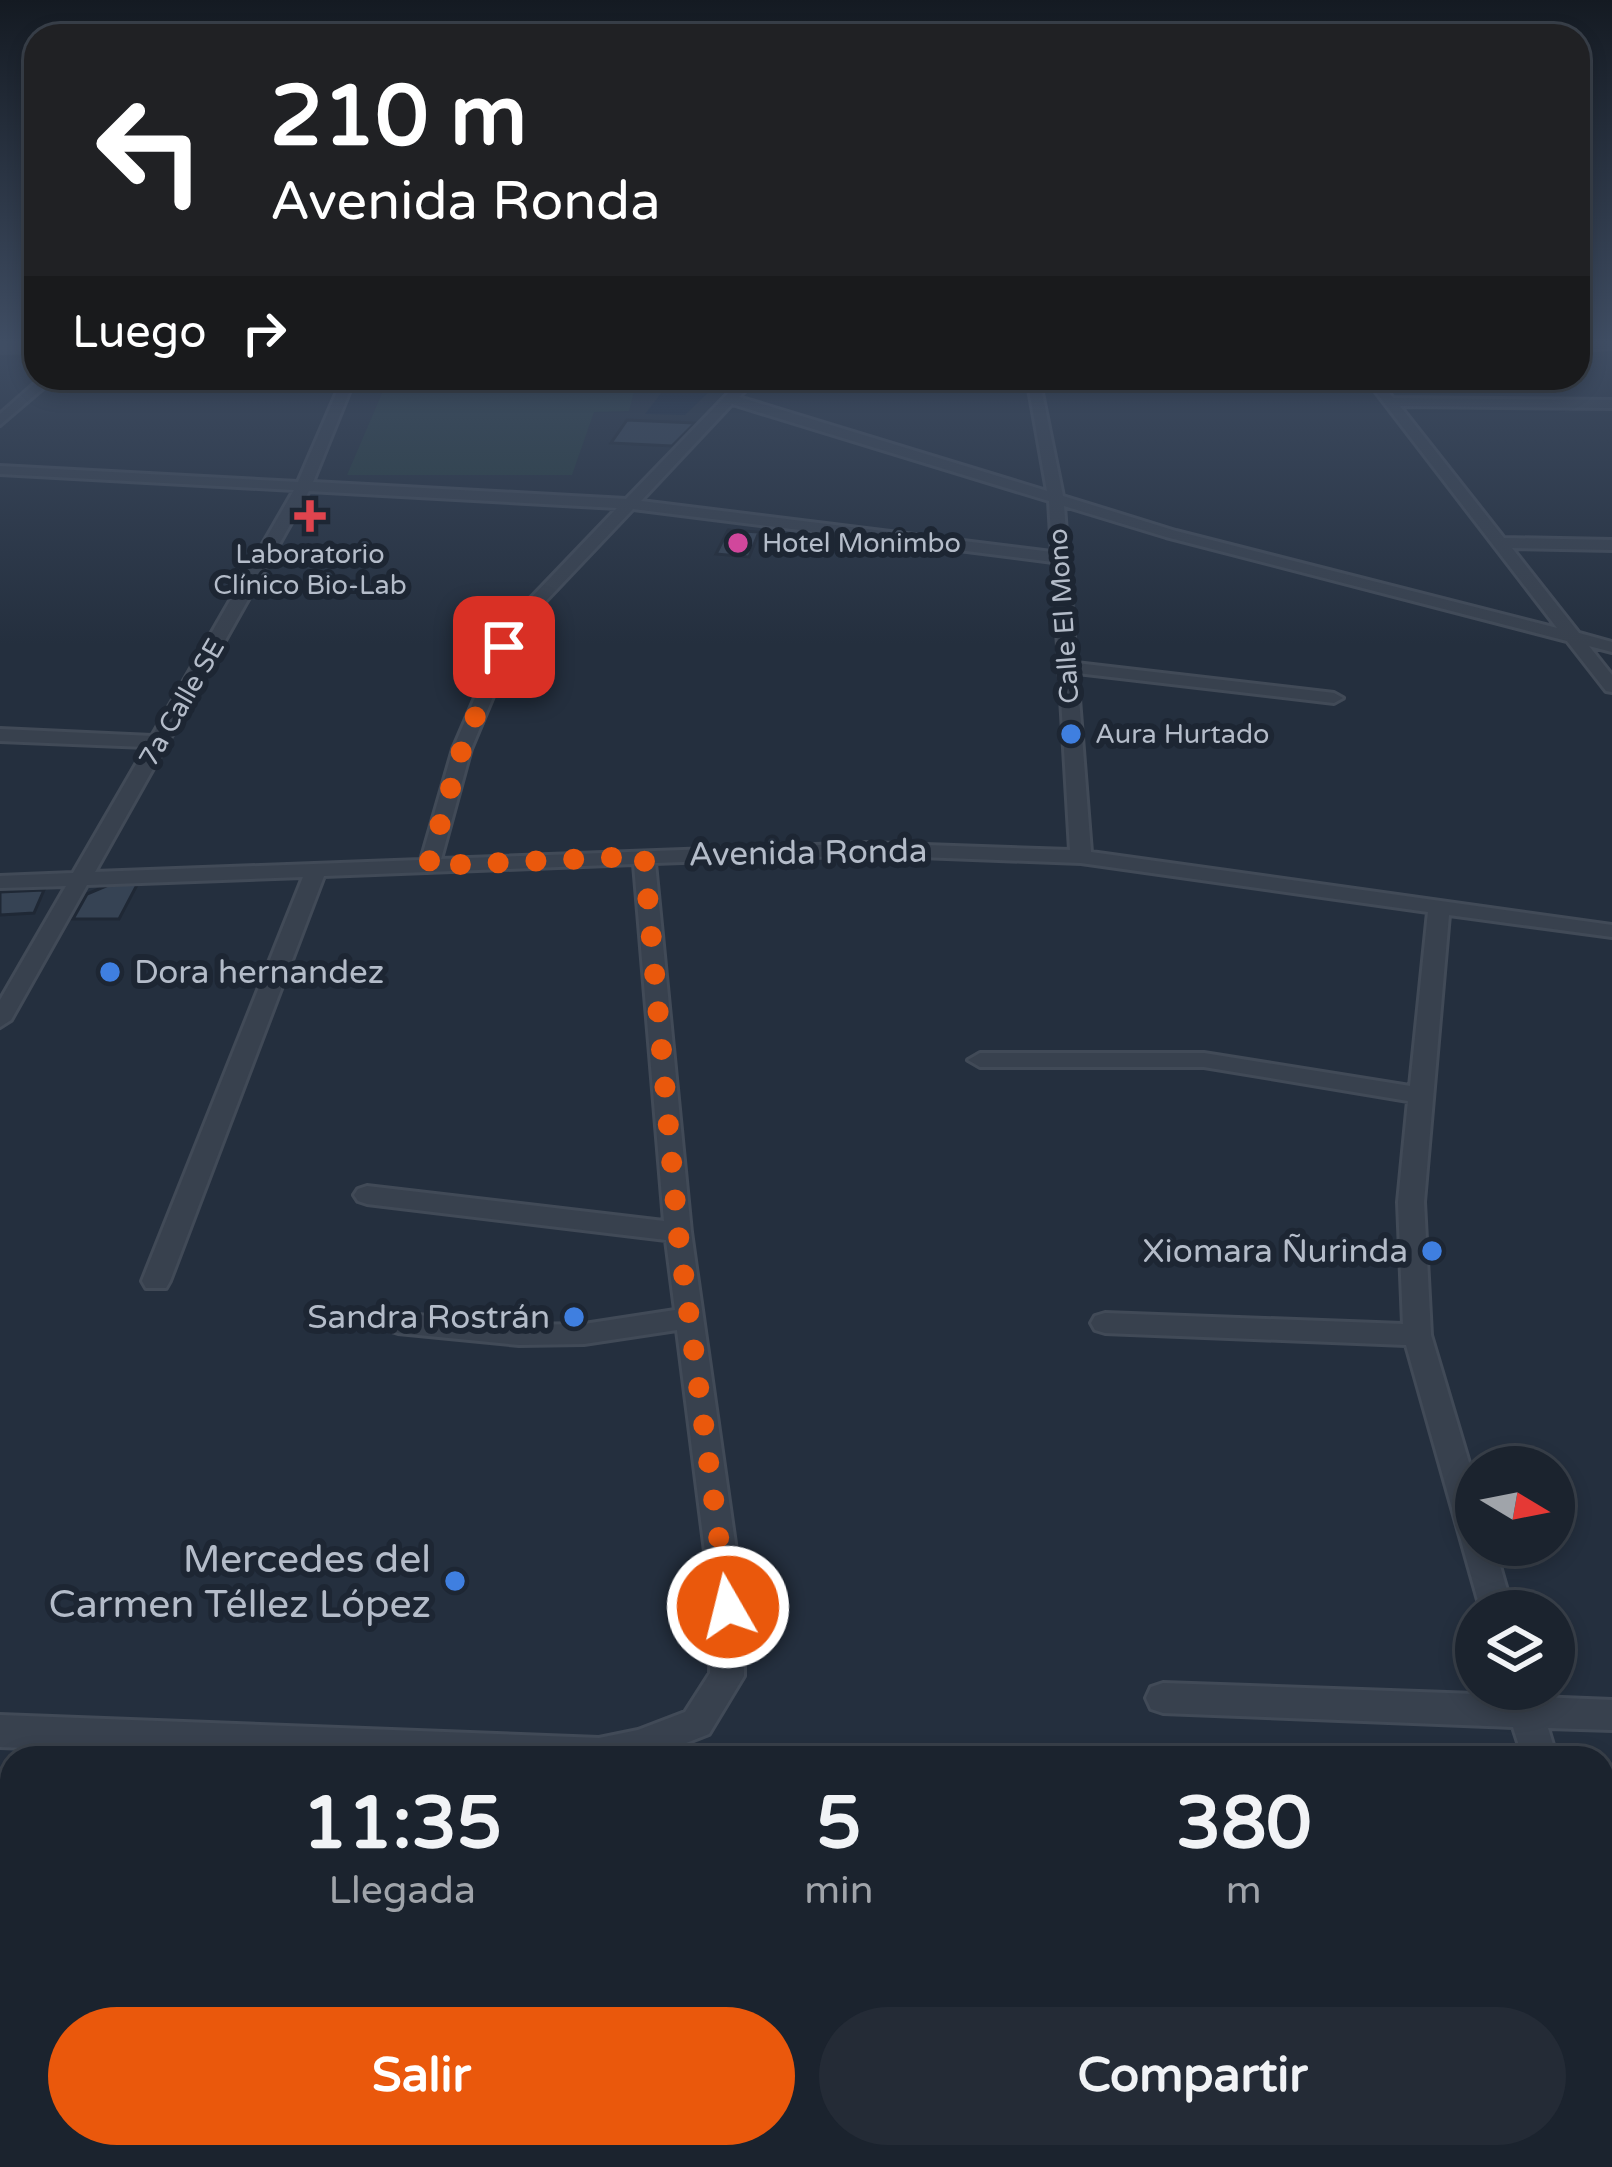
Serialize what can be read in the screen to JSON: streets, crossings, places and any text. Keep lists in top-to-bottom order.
{
  "streets": {
    "street": ["Calle El Mono", "7a Calle SE", "Avenida Ronda"]
  },
  "crossings": [
    ["Calle El Mono", "Avenida Ronda"],
    ["7a Calle SE", "Avenida Ronda"]
  ],
  "places": {
    "health": ["Laboratorio Clínico Bio-Lab"],
    "other": [
      "Hotel Monimbo",
      "Aura Hurtado",
      "Dora hernandez",
      "Xiomara Ñurinda",
      "Sandra Rostrán",
      "Mercedes del Carmen Téllez López"
    ]
  },
  "north": "right",
  "page": {
    "turn": ["210 m", "Avenida Ronda"],
    "then": "Luego",
    "eta": [
      "11:35",
      "Llegada",
      "5",
      "min",
      "380",
      "m"
    ],
    "buttons": ["Salir", "Compartir"]
  }
}
